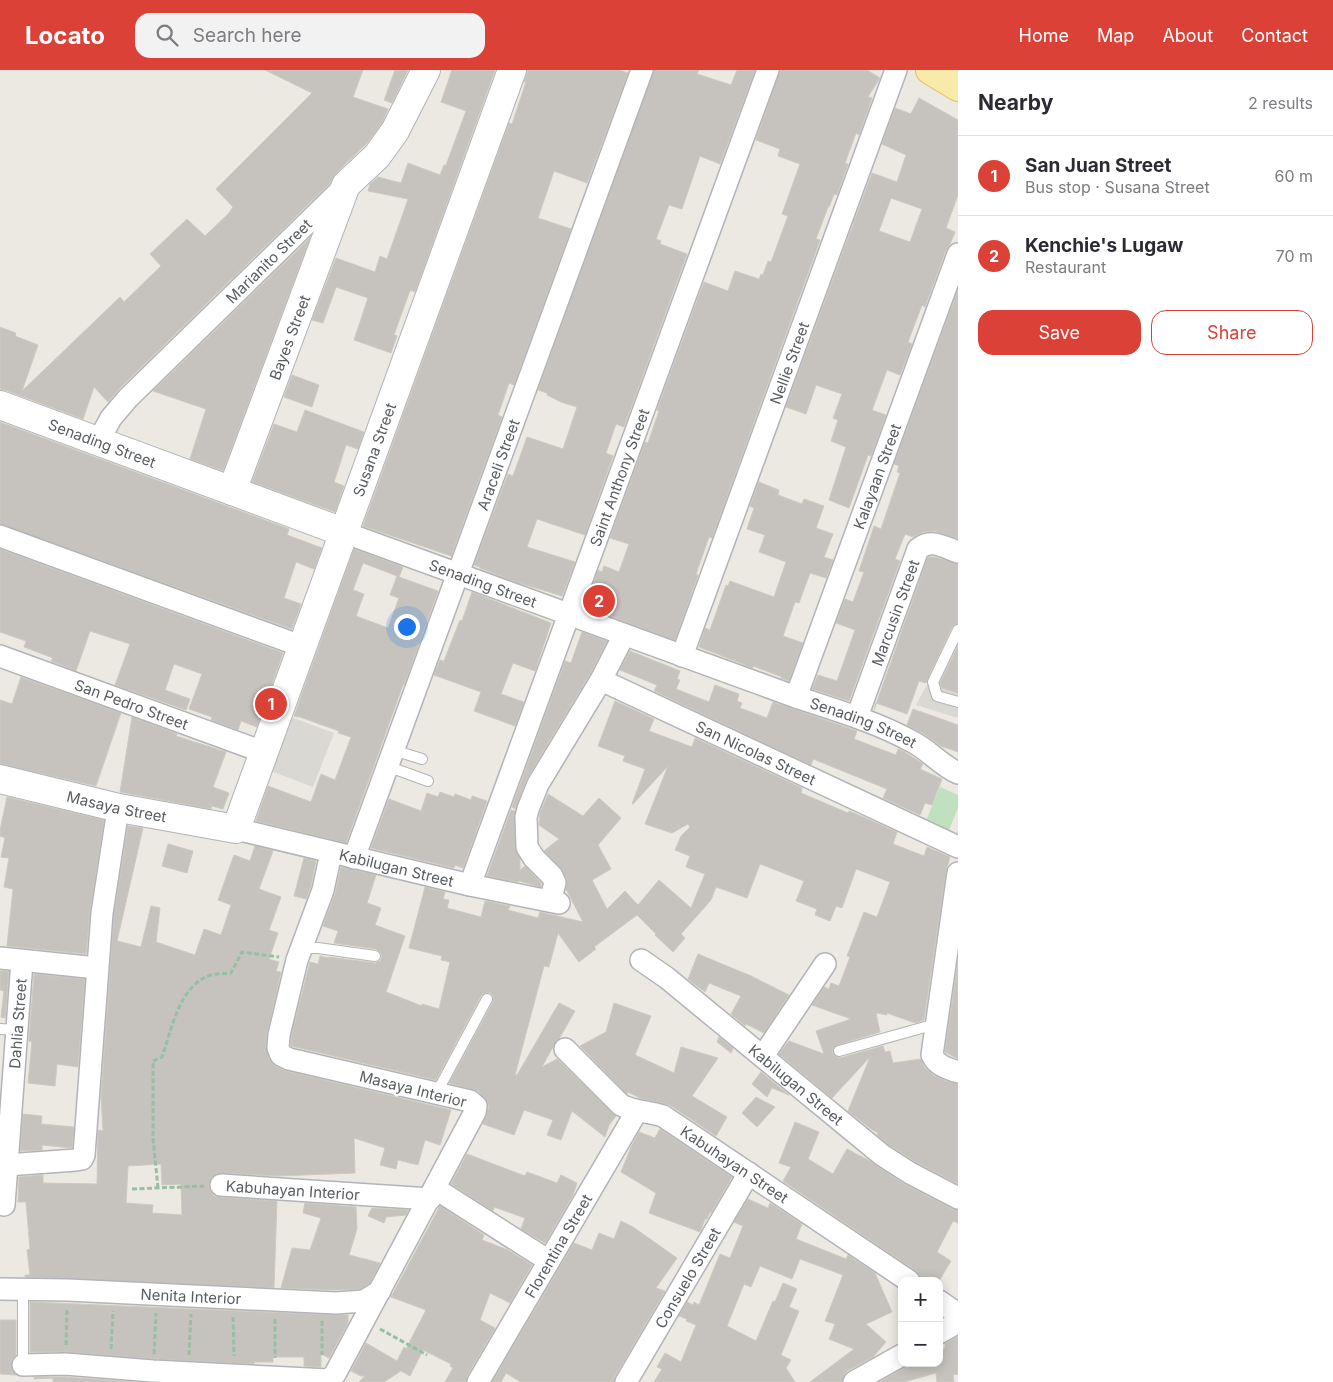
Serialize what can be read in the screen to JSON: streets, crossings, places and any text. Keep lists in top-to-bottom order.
{
  "streets": {
    "street": [
      "Marianito Street",
      "Bayes Street",
      "Nellie Street",
      "Senading Street",
      "Susana Street",
      "Araceli Street",
      "Kalayaan Street",
      "Saint Anthony Street",
      "Marcusin Street",
      "San Pedro Street",
      "San Nicolas Street",
      "Masaya Street",
      "Kabilugan Street",
      "Dahlia Street",
      "Masaya Interior",
      "Kabuhayan Street",
      "Kabuhayan Interior",
      "Florentina Street",
      "Consuelo Street",
      "Nenita Interior"
    ]
  },
  "crossings": [
    ["Marianito Street", "Bayes Street"],
    ["Marianito Street", "Senading Street"],
    ["Bayes Street", "Senading Street"],
    ["Nellie Street", "Senading Street"],
    ["Senading Street", "Susana Street"],
    ["Senading Street", "Araceli Street"],
    ["Senading Street", "Kalayaan Street"],
    ["Senading Street", "Saint Anthony Street"],
    ["Senading Street", "Marcusin Street"],
    ["Susana Street", "San Pedro Street"],
    ["Susana Street", "Masaya Street"],
    ["Susana Street", "Kabilugan Street"],
    ["Araceli Street", "Kabilugan Street"],
    ["Saint Anthony Street", "Kabilugan Street"],
    ["San Nicolas Street", "Kabilugan Street"],
    ["Masaya Street", "Kabilugan Street"],
    ["Kabilugan Street", "Masaya Interior"],
    ["Masaya Interior", "Kabuhayan Interior"],
    ["Masaya Interior", "Nenita Interior"],
    ["Kabuhayan Street", "Florentina Street"],
    ["Kabuhayan Street", "Consuelo Street"],
    ["Kabuhayan Interior", "Florentina Street"]
  ],
  "page": {
    "header": "Locato",
    "search": "Search here",
    "nav": [
      "Home",
      "Map",
      "About",
      "Contact"
    ],
    "heading": ["Nearby", "2 results"],
    "list": [
      {
        "mark": "1",
        "name": "San Juan Street",
        "note": "Bus stop · Susana Street",
        "value": "60 m"
      },
      {
        "mark": "2",
        "name": "Kenchie's Lugaw",
        "note": "Restaurant",
        "value": "70 m"
      }
    ],
    "buttons": ["Save", "Share"],
    "pins": ["2", "1"],
    "map_buttons": ["+", "−"]
  }
}
